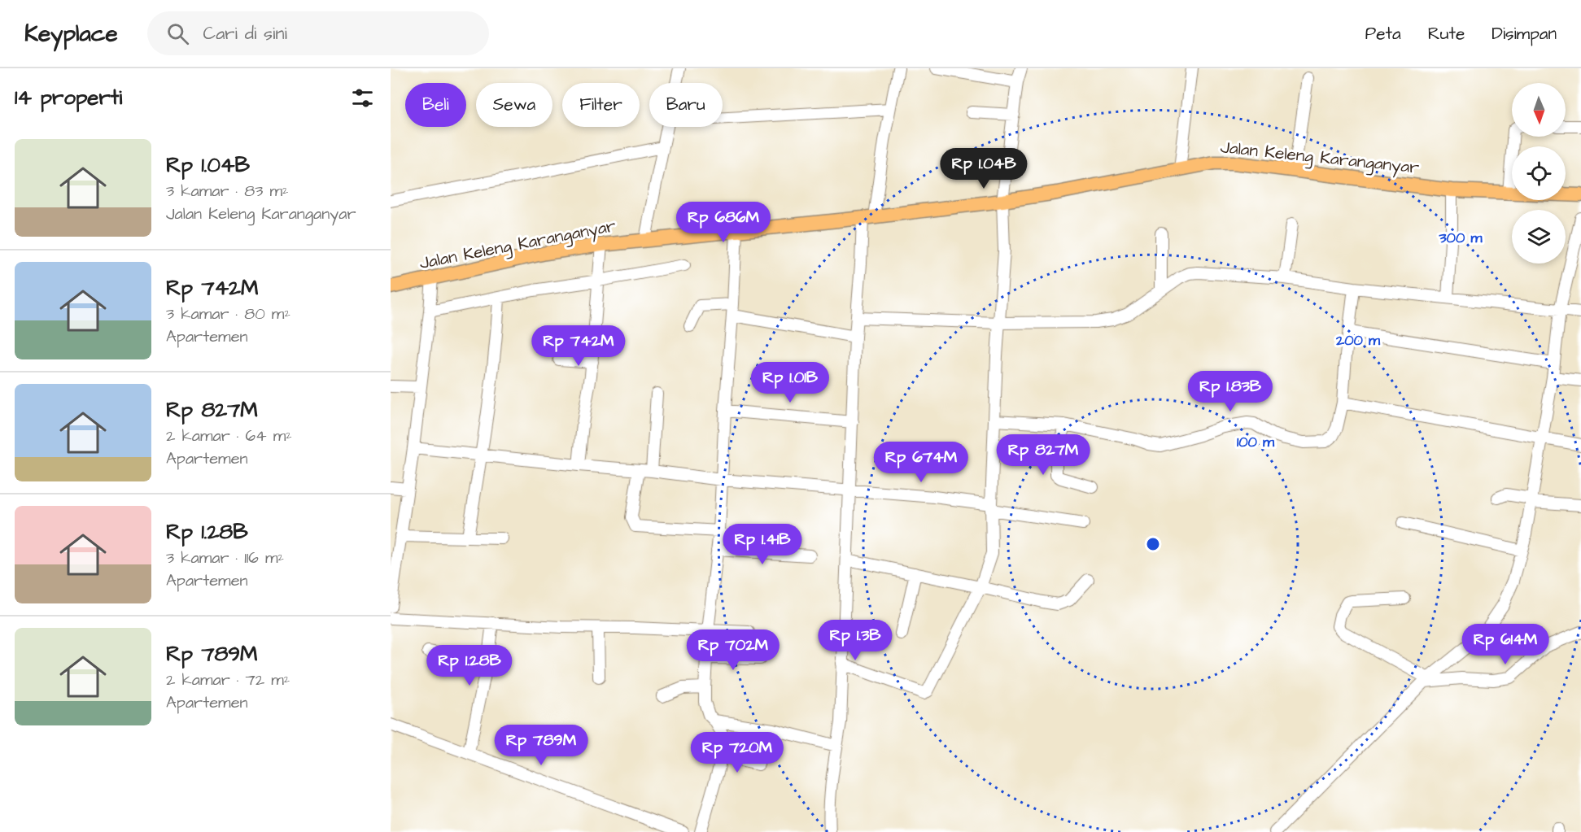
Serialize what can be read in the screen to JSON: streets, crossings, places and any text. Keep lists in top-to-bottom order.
{
  "streets": {
    "main road": ["Jalan Keleng Karanganyar"]
  },
  "north": "bottom",
  "page": {
    "header": "Keyplace",
    "search": "Cari di sini",
    "nav": ["Peta", "Rute", "Disimpan"],
    "heading": "14 properti",
    "chip": [
      "Beli",
      "Sewa",
      "Filter",
      "Baru"
    ],
    "list": [
      {
        "name": "Rp 1.04B",
        "note": "3 kamar · 83 m² · Jalan Keleng Karanganyar"
      },
      {
        "name": "Rp 742M",
        "note": "3 kamar · 80 m² · Apartemen"
      },
      {
        "name": "Rp 827M",
        "note": "2 kamar · 64 m² · Apartemen"
      },
      {
        "name": "Rp 1.28B",
        "note": "3 kamar · 116 m² · Apartemen"
      },
      {
        "name": "Rp 789M",
        "note": "2 kamar · 72 m² · Apartemen"
      }
    ],
    "price": [
      "Rp 1.04B",
      "Rp 686M",
      "Rp 742M",
      "Rp 1.01B",
      "Rp 1.83B",
      "Rp 827M",
      "Rp 674M",
      "Rp 1.41B",
      "Rp 1.3B",
      "Rp 614M",
      "Rp 702M",
      "Rp 1.28B",
      "Rp 789M",
      "Rp 720M"
    ]
  },
  "rings": ["300 m", "200 m", "100 m"]
}
